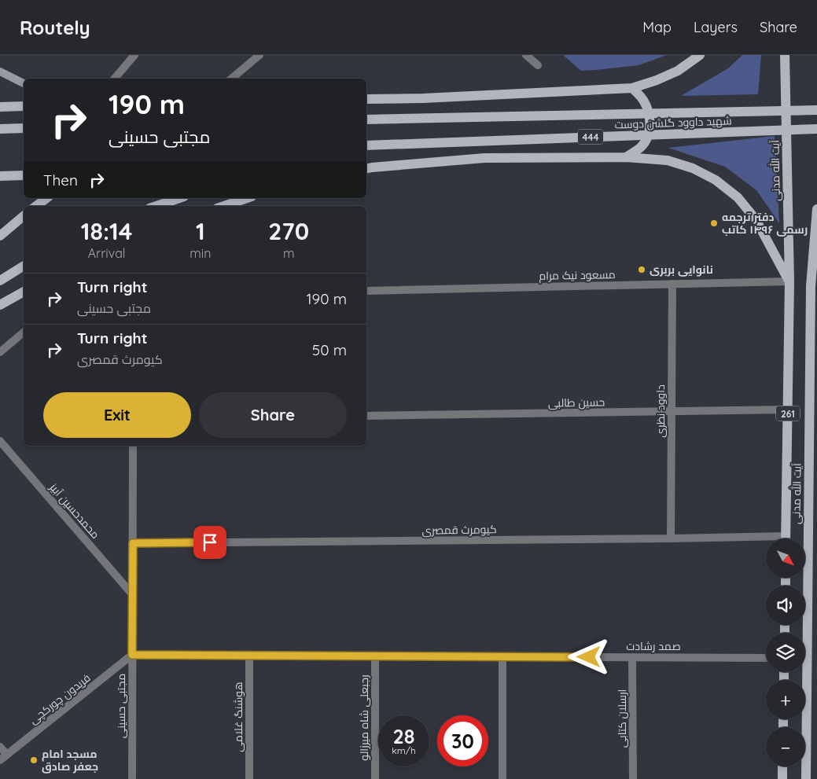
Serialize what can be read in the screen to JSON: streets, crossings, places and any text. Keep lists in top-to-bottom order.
{
  "streets": {
    "main road": [
      "شهید داوود گلشن دوست",
      "444",
      "آیت الله مدنی",
      "261"
    ],
    "street": [
      "مسعود نیک مرام",
      "حسین طالبی",
      "داوود نظری",
      "محمدحسین آبیز",
      "کیومرث قمصری",
      "صمد رشادت",
      "فریدون چورکچی",
      "مجتبی حسینی",
      "هوشنگ غلامی",
      "رجبعلی شاه میرزالو",
      "ارسلان کتابی"
    ]
  },
  "crossings": [
    ["آیت الله مدنی", "مسعود نیک مرام"],
    ["آیت الله مدنی", "حسین طالبی"],
    ["مسعود نیک مرام", "داوود نظری"],
    ["حسین طالبی", "داوود نظری"],
    ["داوود نظری", "کیومرث قمصری"],
    ["محمدحسین آبیز", "مجتبی حسینی"],
    ["کیومرث قمصری", "مجتبی حسینی"],
    ["صمد رشادت", "فریدون چورکچی"],
    ["صمد رشادت", "مجتبی حسینی"],
    ["صمد رشادت", "هوشنگ غلامی"],
    ["صمد رشادت", "رجبعلی شاه میرزالو"],
    ["صمد رشادت", "ارسلان کتابی"],
    ["فریدون چورکچی", "مجتبی حسینی"]
  ],
  "places": ["دفتر ترجمه رسمی ۱۴۹۶ کاتب", "نانوایی بربری", "مسجد امام جعفر صادق"],
  "north": "bottom right",
  "page": {
    "header": "Routely",
    "nav": ["Map", "Layers", "Share"],
    "turn": ["190 m", "مجتبی حسینی"],
    "then": "Then",
    "eta": [
      "18:14",
      "Arrival",
      "1",
      "min",
      "270",
      "m"
    ],
    "list": [
      {
        "name": "Turn right",
        "note": "مجتبی حسینی",
        "value": "190 m"
      },
      {
        "name": "Turn right",
        "note": "کیومرث قمصری",
        "value": "50 m"
      }
    ],
    "buttons": ["Exit", "Share"],
    "map_buttons": ["+", "−"],
    "speed": "28 km/h",
    "limit": "30"
  }
}
